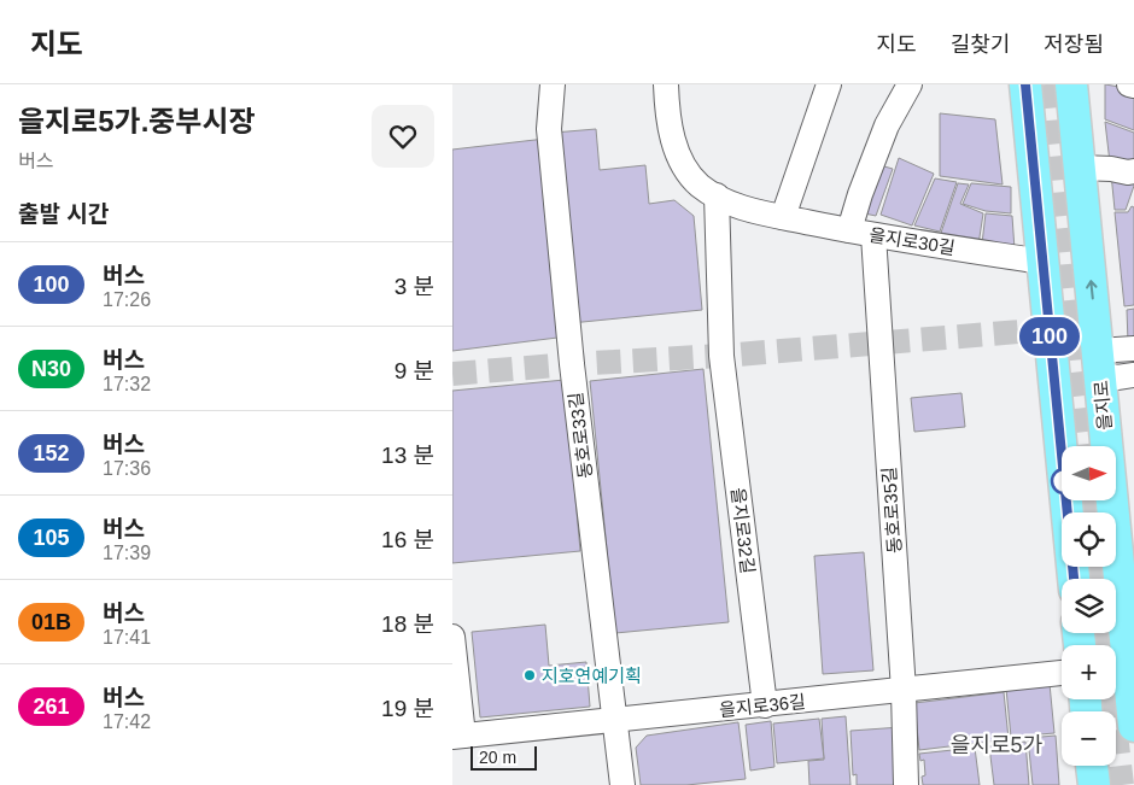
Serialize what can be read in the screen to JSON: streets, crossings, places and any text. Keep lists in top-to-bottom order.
{
  "streets": {
    "main road": ["을지로"],
    "street": [
      "을지로30길",
      "동호로33길",
      "동호로35길",
      "을지로32길",
      "을지로36길"
    ]
  },
  "crossings": [
    ["을지로30길", "동호로35길"],
    ["을지로30길", "을지로32길"],
    ["동호로33길", "을지로36길"],
    ["동호로35길", "을지로36길"],
    ["을지로32길", "을지로36길"]
  ],
  "districts": ["을지로5가"],
  "places": ["지호연예기획"],
  "lines": ["bus line 100"],
  "scale_bar": "20 m",
  "north": "right",
  "page": {
    "header": "지도",
    "nav": ["지도", "길찾기", "저장됨"],
    "heading": [
      ["을지로5가.중부시장", "버스"],
      "출발 시간"
    ],
    "on_map": "100",
    "list": [
      {
        "mark": "100",
        "name": "버스",
        "note": "17:26",
        "value": "3 분"
      },
      {
        "mark": "N30",
        "name": "버스",
        "note": "17:32",
        "value": "9 분"
      },
      {
        "mark": "152",
        "name": "버스",
        "note": "17:36",
        "value": "13 분"
      },
      {
        "mark": "105",
        "name": "버스",
        "note": "17:39",
        "value": "16 분"
      },
      {
        "mark": "01B",
        "name": "버스",
        "note": "17:41",
        "value": "18 분"
      },
      {
        "mark": "261",
        "name": "버스",
        "note": "17:42",
        "value": "19 분"
      }
    ],
    "map_buttons": ["+", "−"],
    "scale": "20 m"
  }
}
